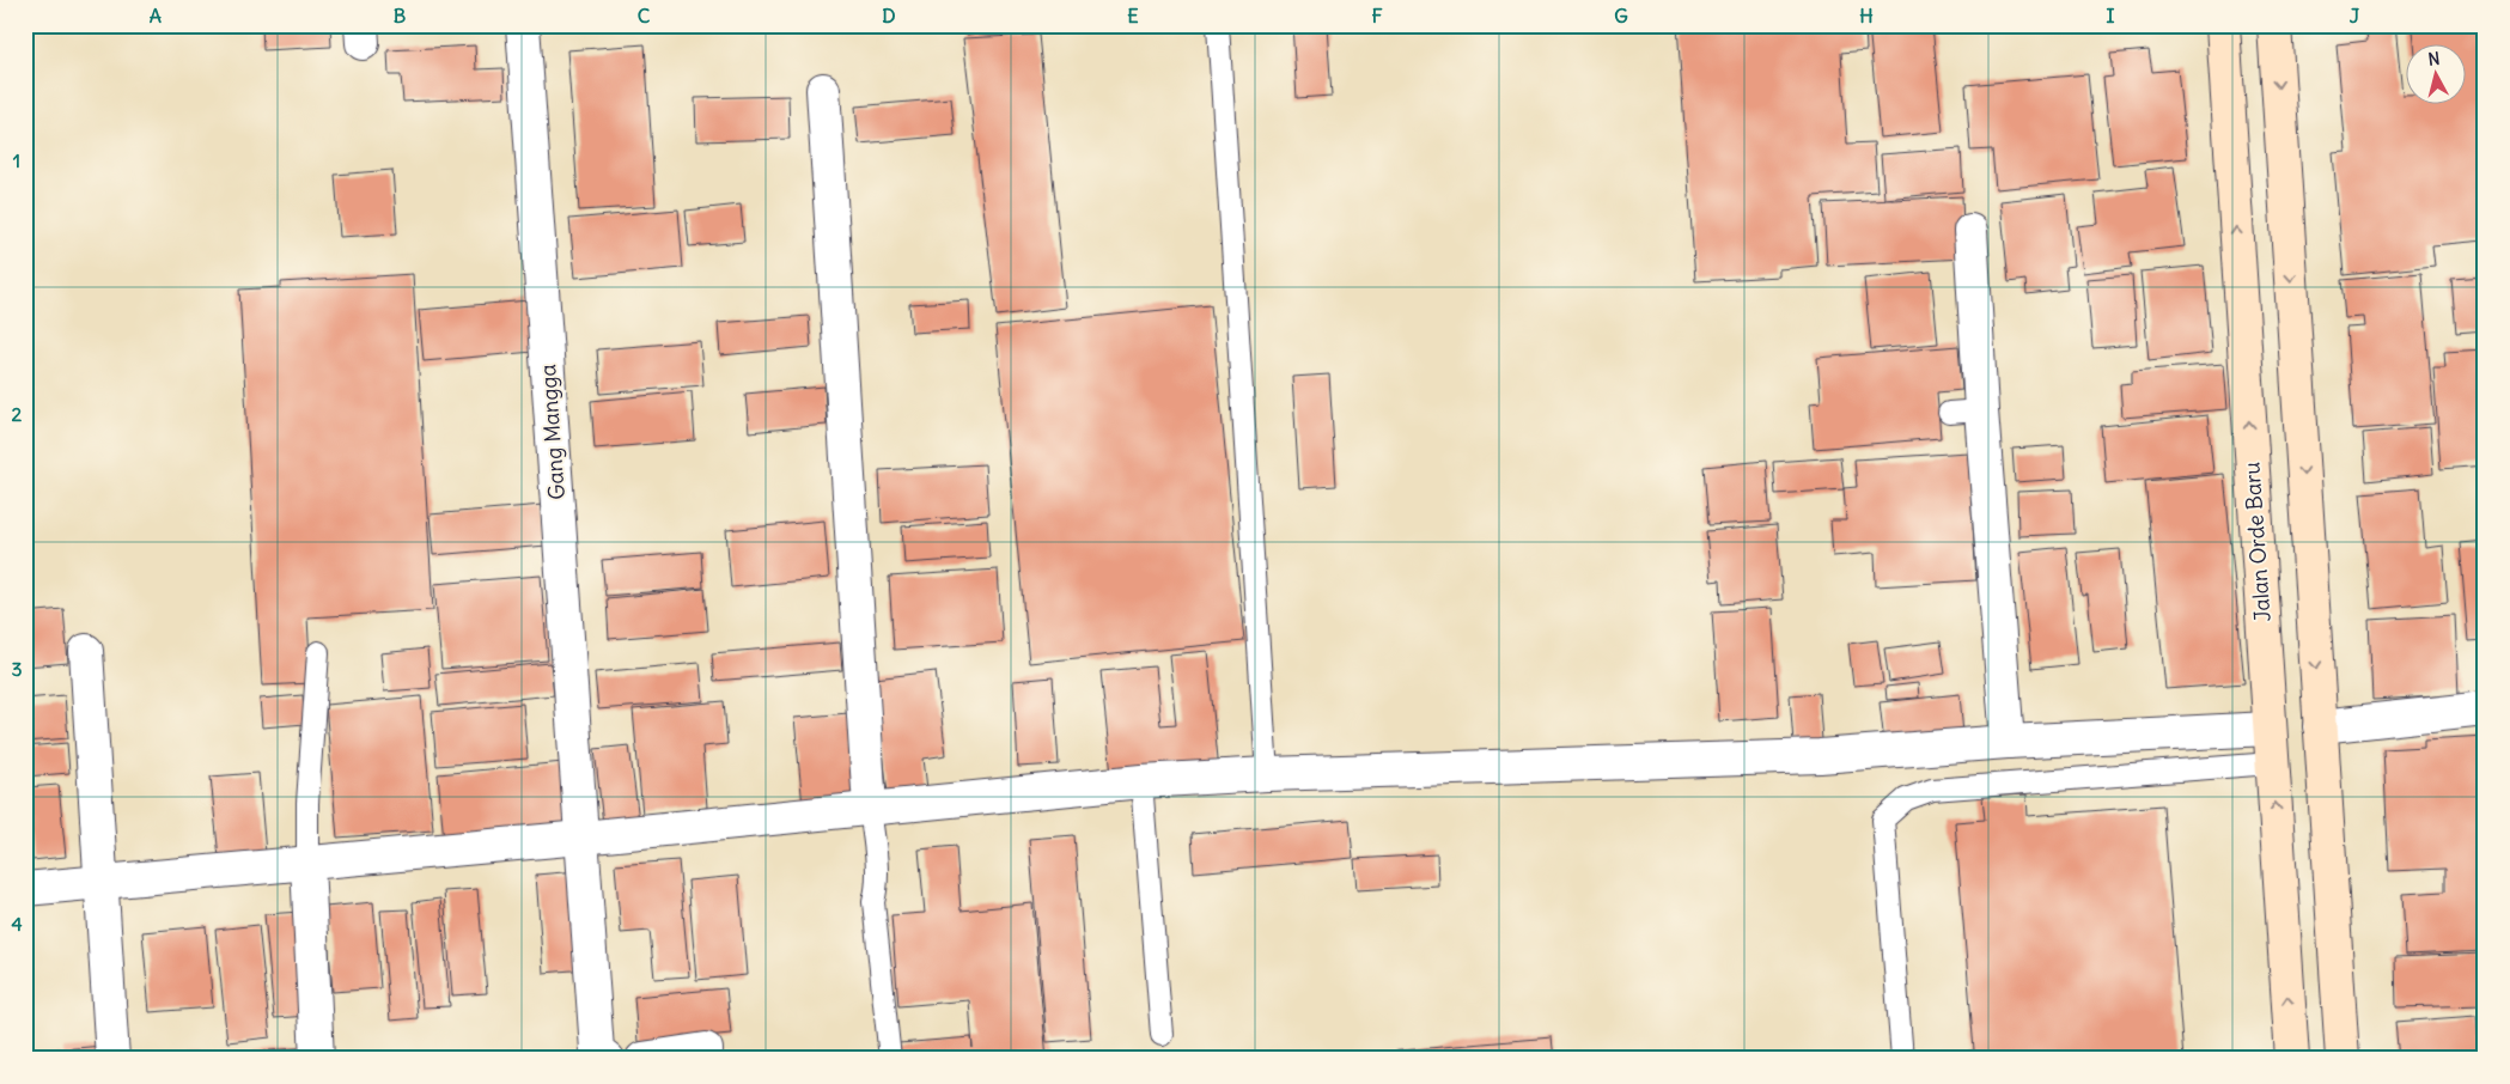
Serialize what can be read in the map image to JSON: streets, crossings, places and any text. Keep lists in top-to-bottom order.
{
  "streets": {
    "main road": ["Jalan Orde Baru"],
    "street": ["Gang Mangga"]
  },
  "north": "top",
  "grid": {
    "columns": [
      "A",
      "B",
      "C",
      "D",
      "E",
      "F",
      "G",
      "H",
      "I",
      "J"
    ],
    "rows": [
      "1",
      "2",
      "3",
      "4"
    ]
  }
}
